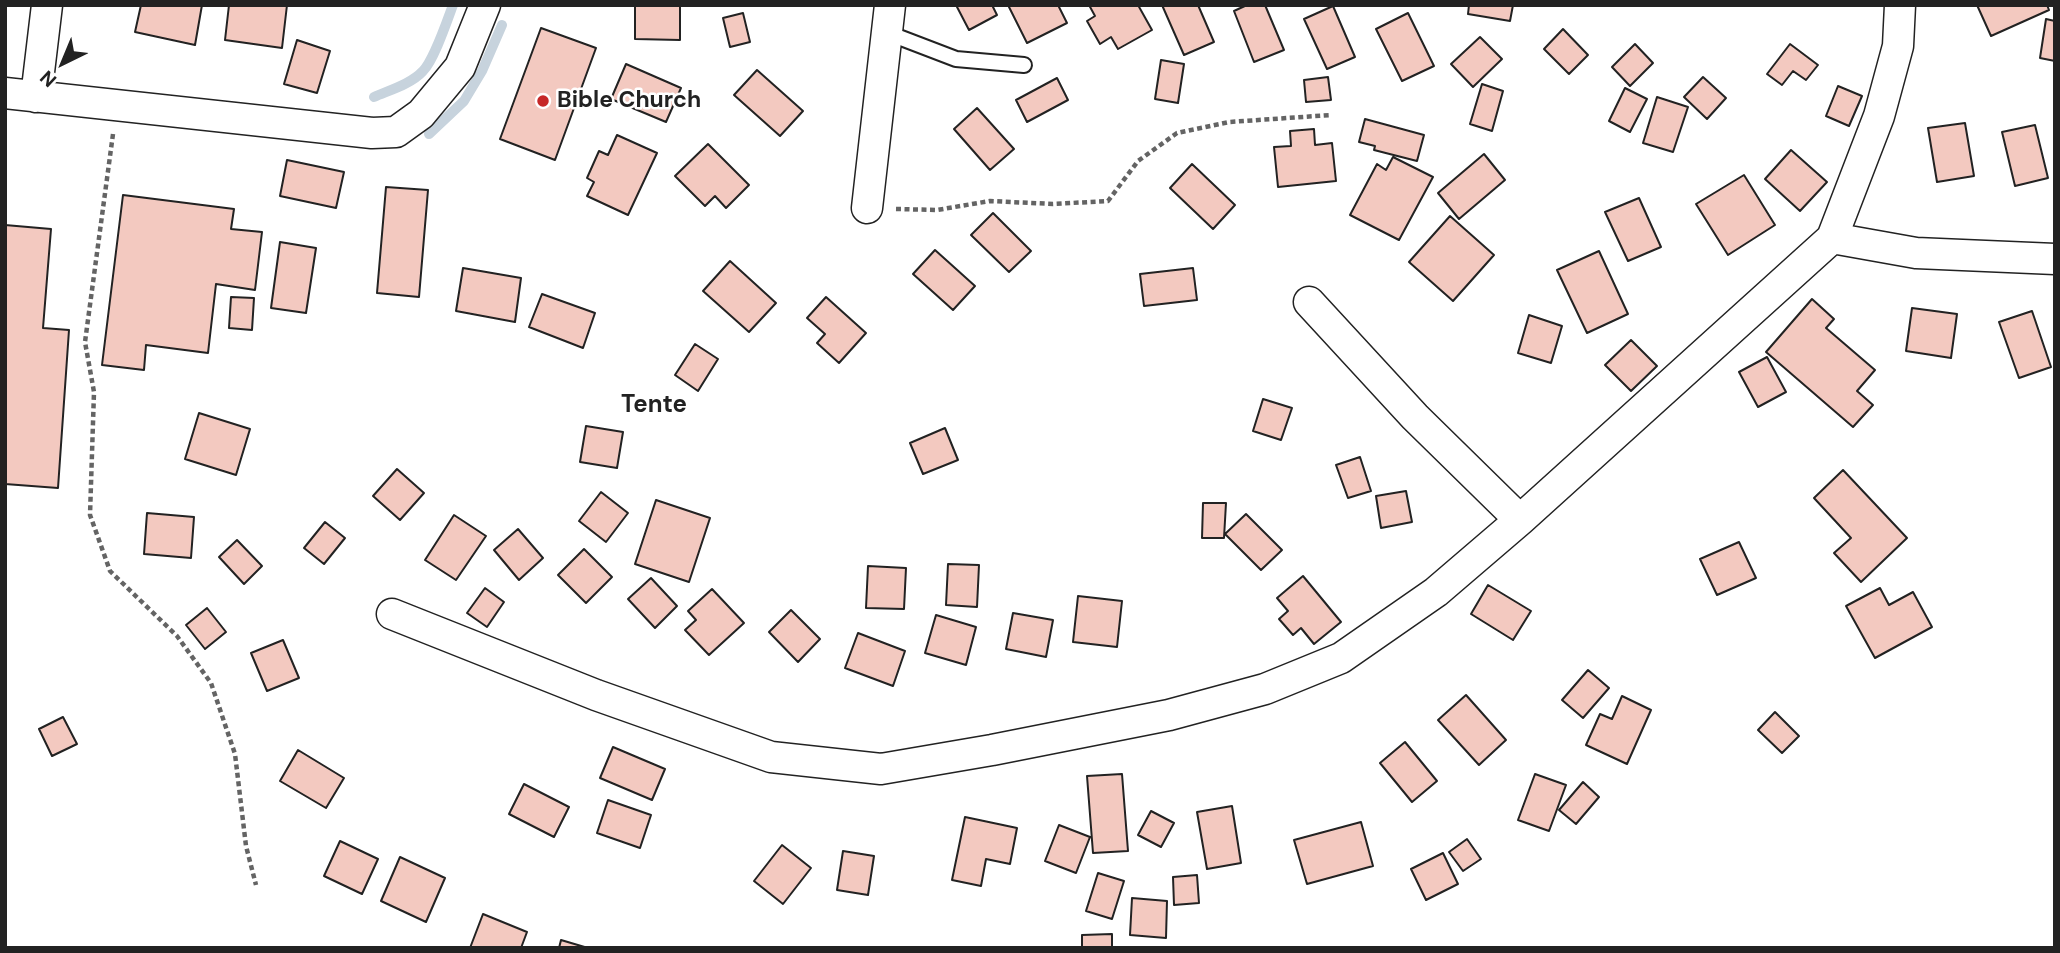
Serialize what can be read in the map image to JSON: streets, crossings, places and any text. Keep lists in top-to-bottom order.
{
  "districts": ["Tente"],
  "places": ["Bible Church"],
  "north": "bottom left"
}
